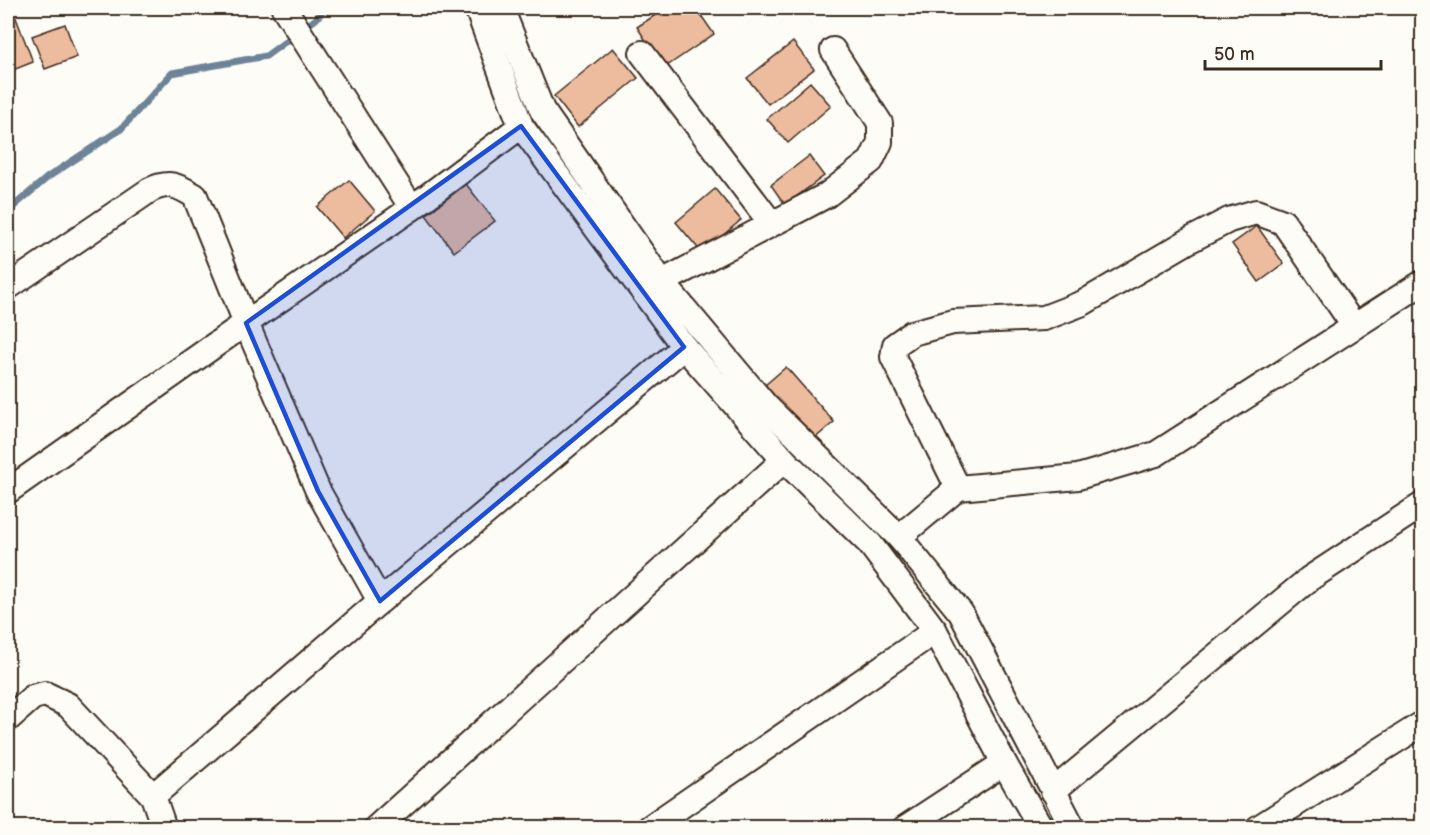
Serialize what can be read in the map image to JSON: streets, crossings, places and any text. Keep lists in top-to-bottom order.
{
  "scale_bar": "50 m"
}
